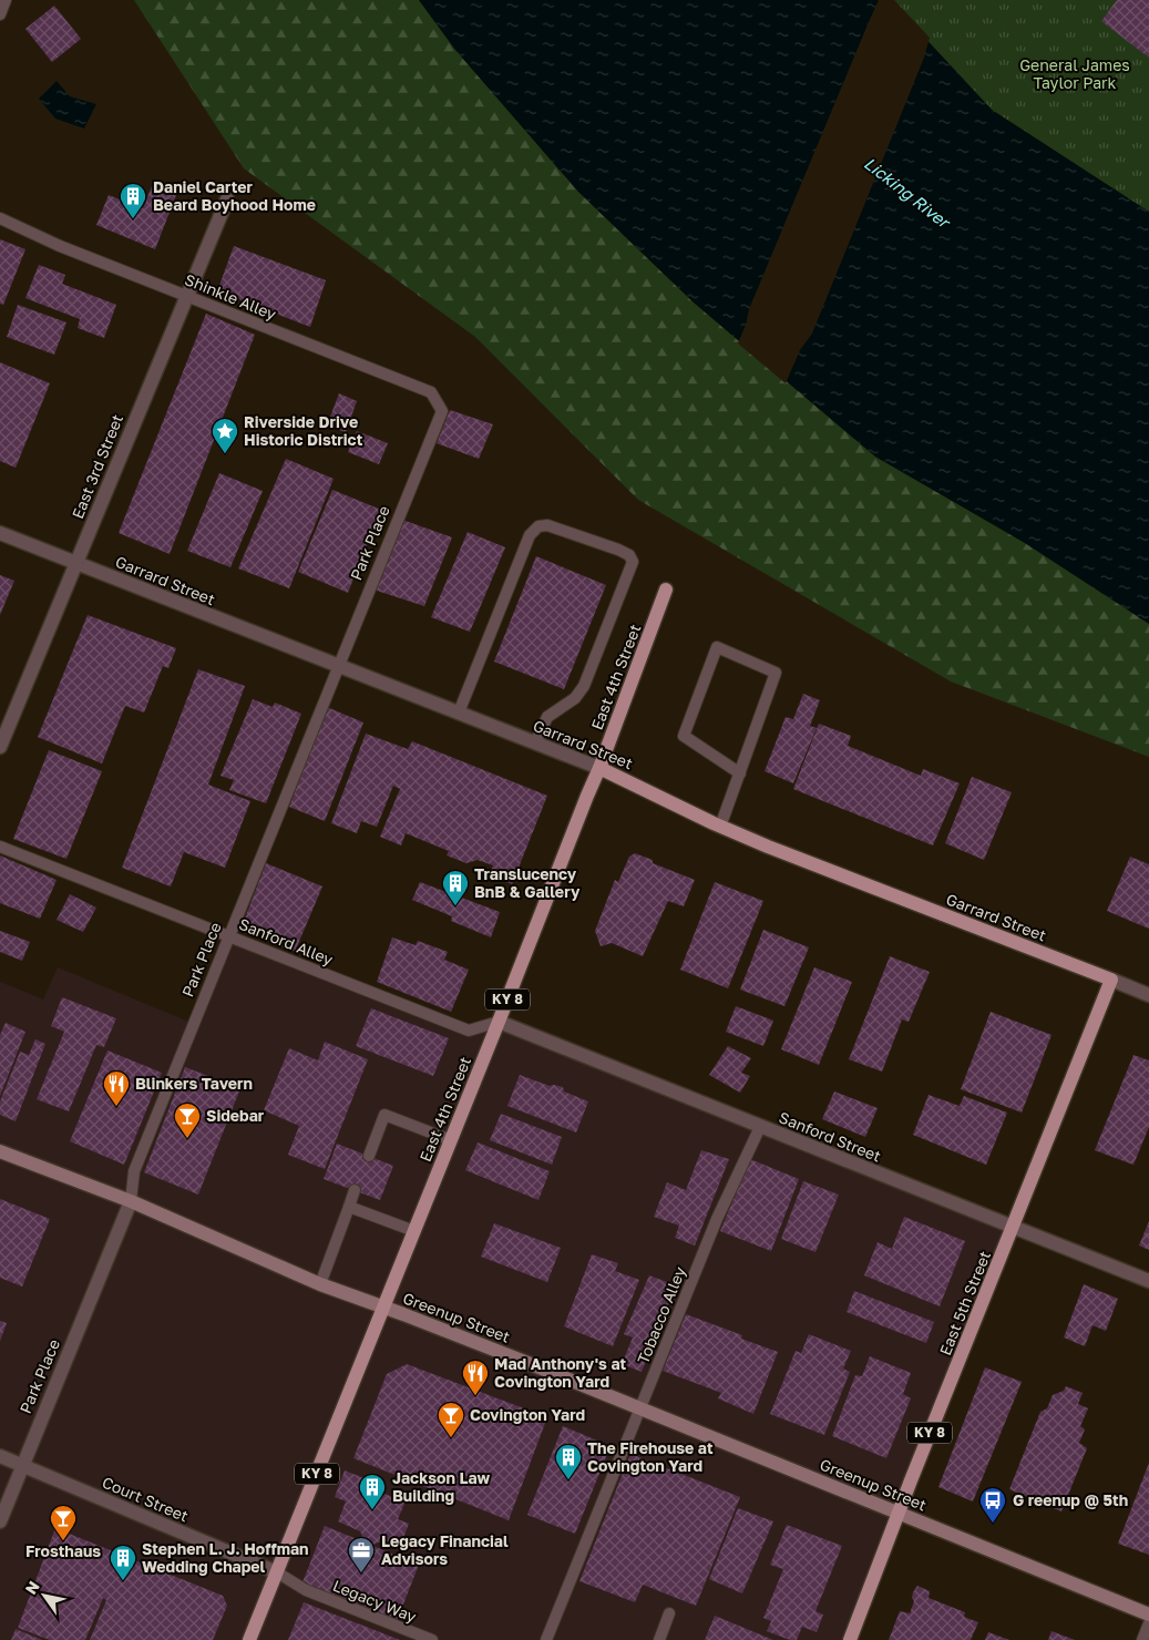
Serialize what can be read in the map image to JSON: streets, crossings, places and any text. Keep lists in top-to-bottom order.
{
  "streets": {
    "main road": [
      "Garrard Street",
      "East 4th Street",
      "KY 8",
      "East 5th Street",
      "Greenup Street"
    ],
    "street": [
      "East 3rd Street",
      "Park Place",
      "Sanford Street",
      "Court Street"
    ],
    "lane": [
      "Shinkle Alley",
      "Sanford Alley",
      "Tobacco Alley",
      "Legacy Way"
    ]
  },
  "crossings": [
    ["Shinkle Alley", "East 3rd Street"],
    ["Shinkle Alley", "Park Place"],
    ["East 3rd Street", "Garrard Street"],
    ["Park Place", "Garrard Street"],
    ["Park Place", "Sanford Alley"],
    ["Park Place", "Greenup Street"],
    ["Park Place", "Court Street"],
    ["Garrard Street", "East 4th Street"],
    ["Garrard Street", "East 5th Street"],
    ["East 4th Street", "Sanford Alley"],
    ["East 4th Street", "Sanford Street"],
    ["East 4th Street", "Greenup Street"],
    ["East 4th Street", "Court Street"],
    ["East 4th Street", "Legacy Way"],
    ["Sanford Alley", "Sanford Street"],
    ["Sanford Street", "East 5th Street"],
    ["Sanford Street", "Tobacco Alley"],
    ["East 5th Street", "Greenup Street"],
    ["Tobacco Alley", "Greenup Street"],
    ["Court Street", "Legacy Way"]
  ],
  "water": ["Licking River"],
  "parks": ["General James Taylor Park"],
  "places": {
    "building": [
      "Daniel Carter Beard Boyhood Home",
      "Translucency BnB & Gallery",
      "The Firehouse at Covington Yard",
      "Jackson Law Building",
      "Stephen L. J. Hoffman Wedding Chapel"
    ],
    "place": ["Riverside Drive Historic District"],
    "restaurant": ["Blinkers Tavern", "Mad Anthony's at Covington Yard"],
    "bar": ["Sidebar", "Covington Yard", "Frosthaus"],
    "bus stop": ["G reenup @ 5th"],
    "office": ["Legacy Financial Advisors"]
  },
  "north": "top left"
}
